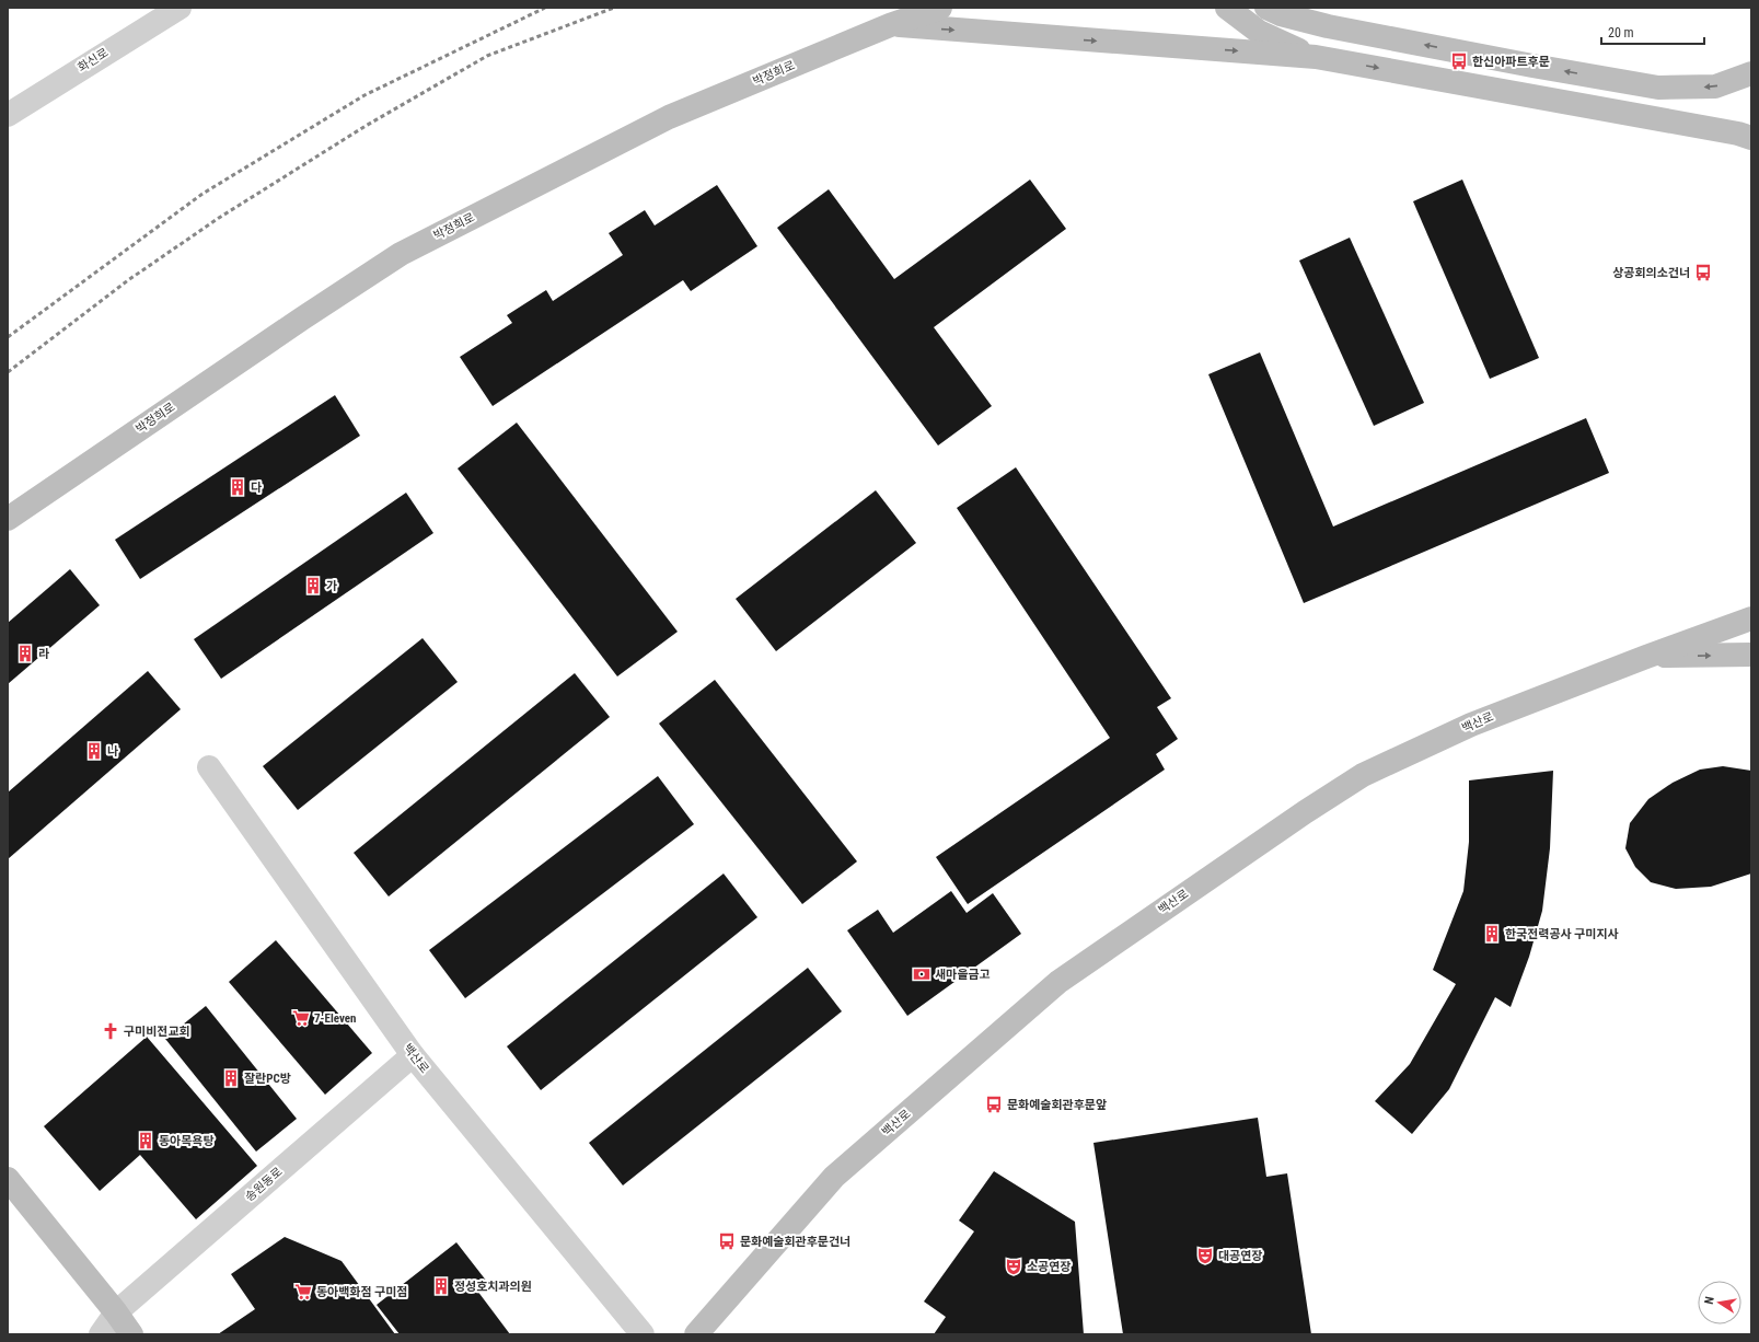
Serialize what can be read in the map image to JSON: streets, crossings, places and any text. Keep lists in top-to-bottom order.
{
  "streets": {
    "street": [
      "화신로",
      "박정희로",
      "백산로",
      "송원동로"
    ]
  },
  "crossings": [
    ["백산로", "송원동로"]
  ],
  "places": {
    "bus stop": [
      "한신아파트후문",
      "상공회의소건너",
      "문화예술회관후문앞",
      "문화예술회관후문건너"
    ],
    "building": [
      "다",
      "가",
      "라",
      "나",
      "한국전력공사 구미지사",
      "잘란PC방",
      "동아목욕탕",
      "정성호치과의원"
    ],
    "bank": ["새마을금고"],
    "supermarket": ["7-Eleven", "동아백화점 구미점"],
    "church": ["구미비전교회"],
    "theatre": ["대공연장", "소공연장"]
  },
  "scale_bar": "20 m",
  "north": "left"
}
